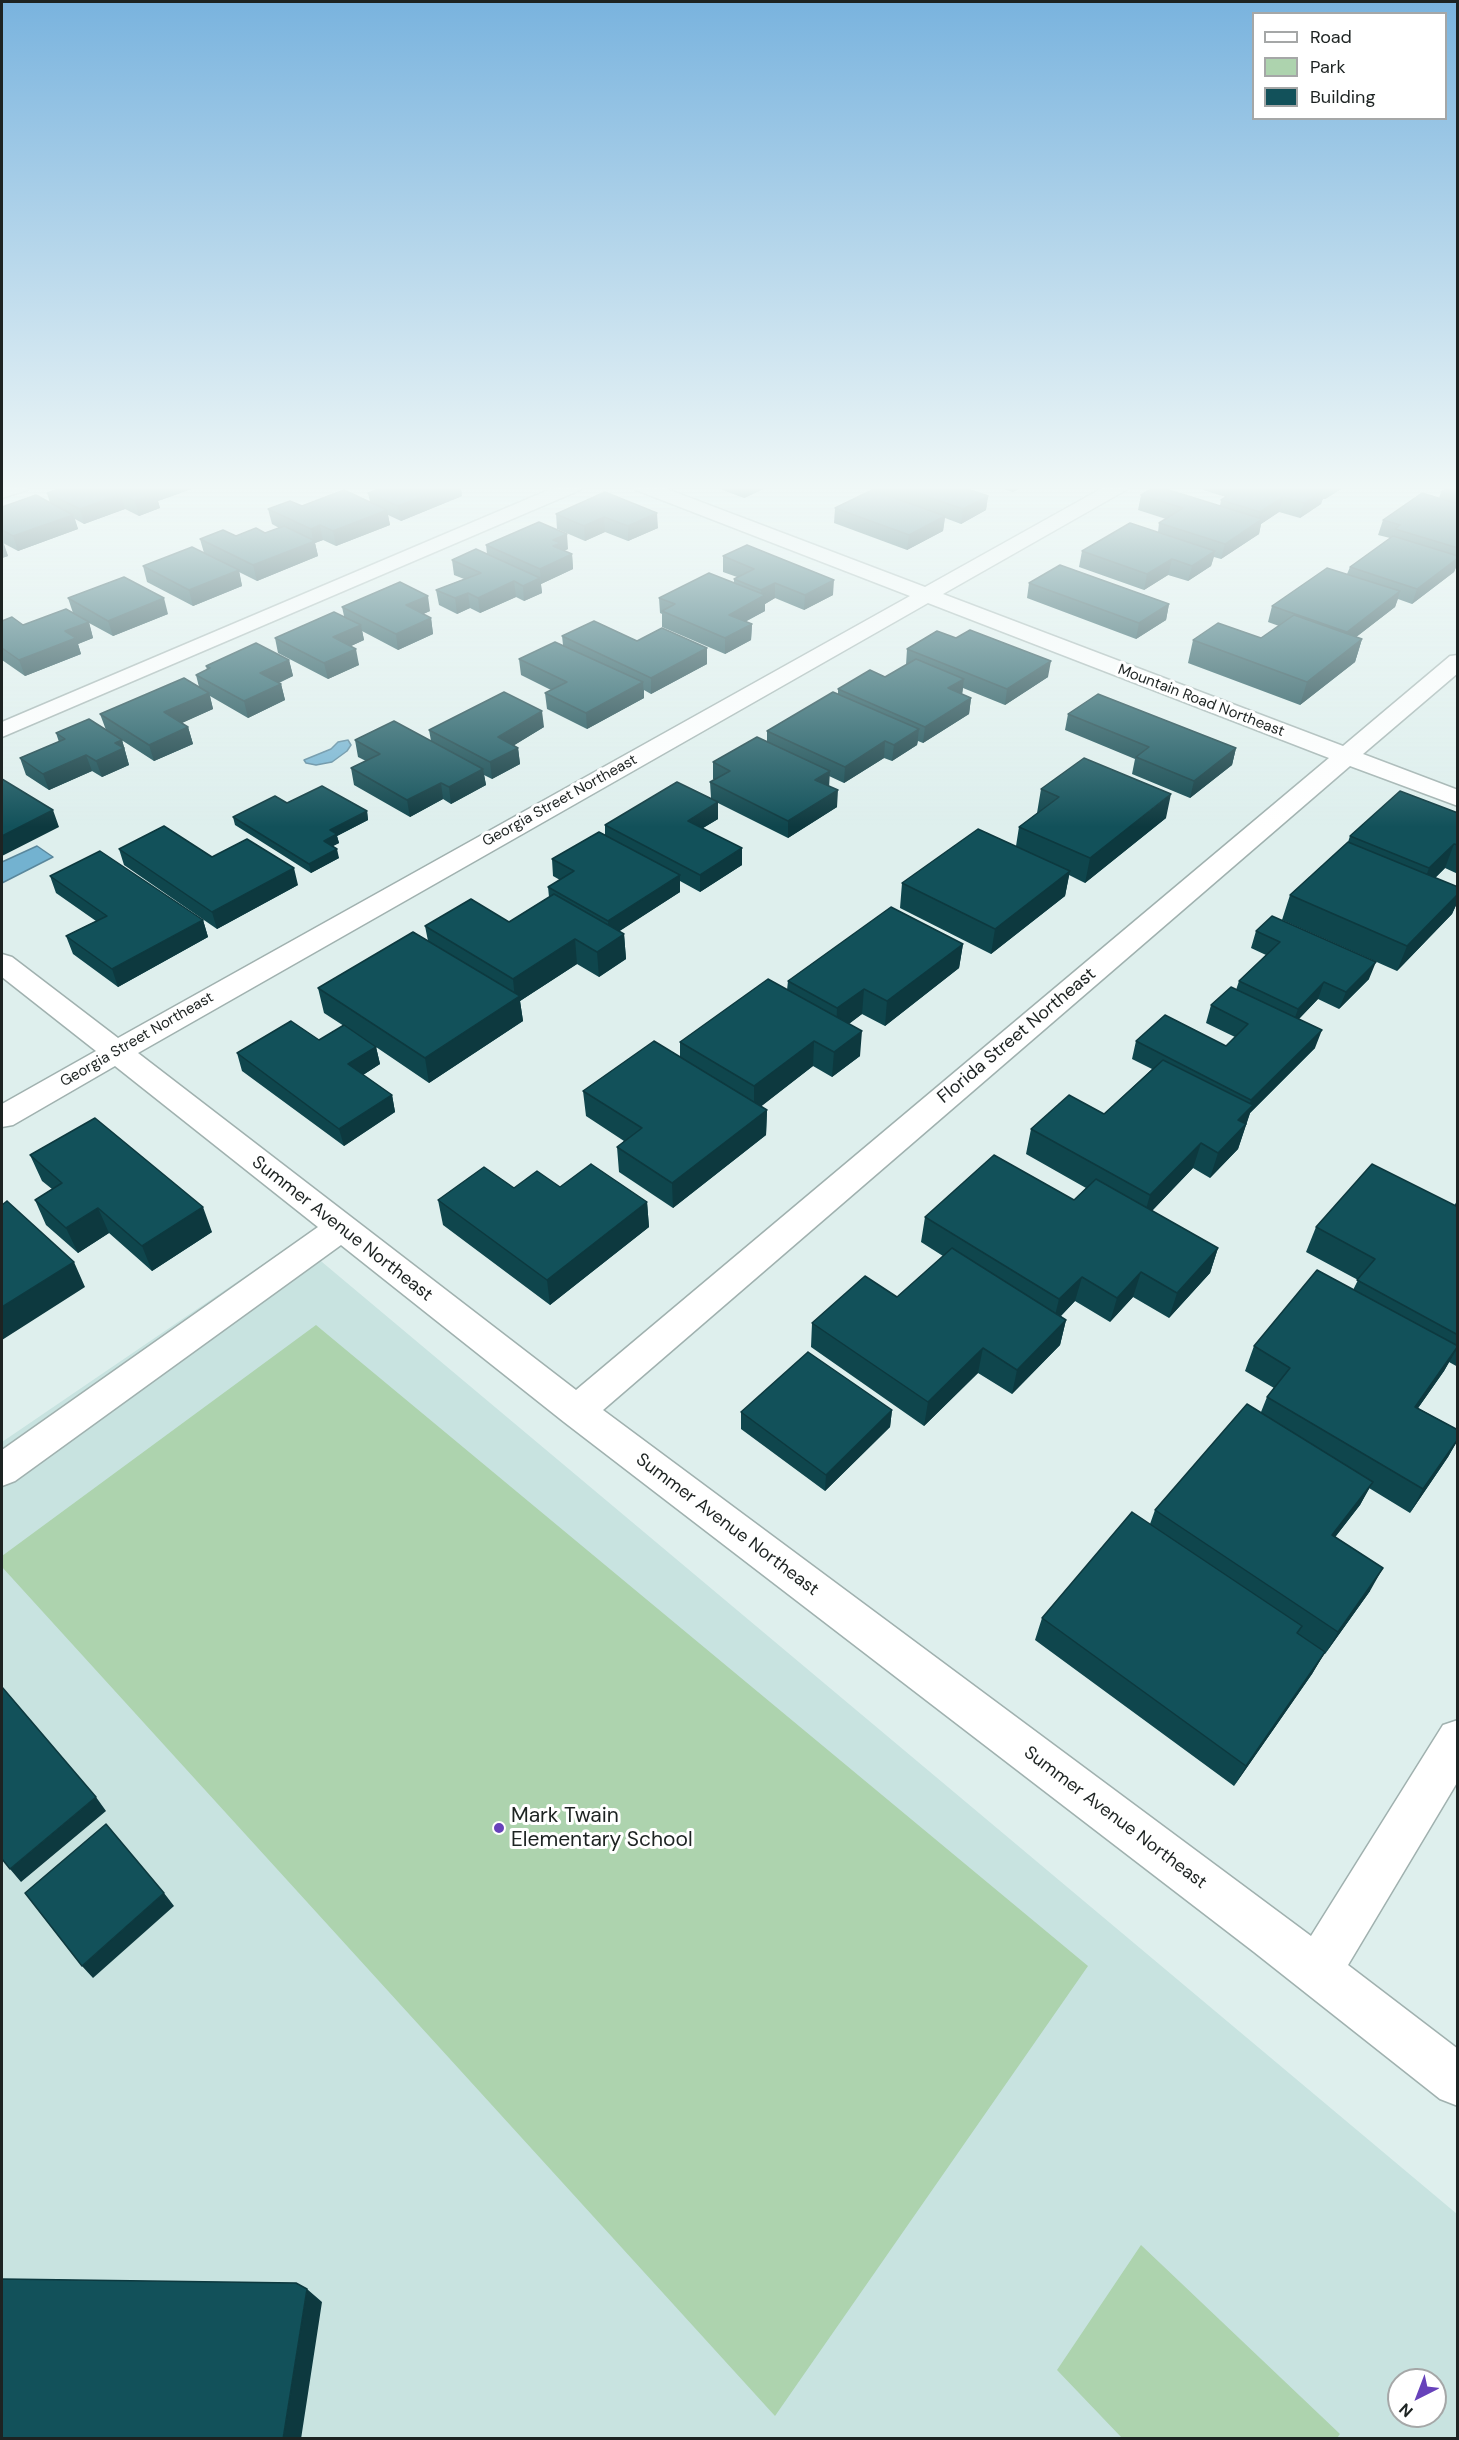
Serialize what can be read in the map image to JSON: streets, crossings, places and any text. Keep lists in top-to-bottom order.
{
  "streets": {
    "street": [
      "Mountain Road Northeast",
      "Georgia Street Northeast",
      "Florida Street Northeast",
      "Summer Avenue Northeast"
    ]
  },
  "crossings": [
    ["Mountain Road Northeast", "Florida Street Northeast"],
    ["Georgia Street Northeast", "Summer Avenue Northeast"],
    ["Florida Street Northeast", "Summer Avenue Northeast"]
  ],
  "places": ["Mark Twain Elementary School"],
  "legend": ["Road", "Park", "Building"],
  "north": "bottom left"
}
